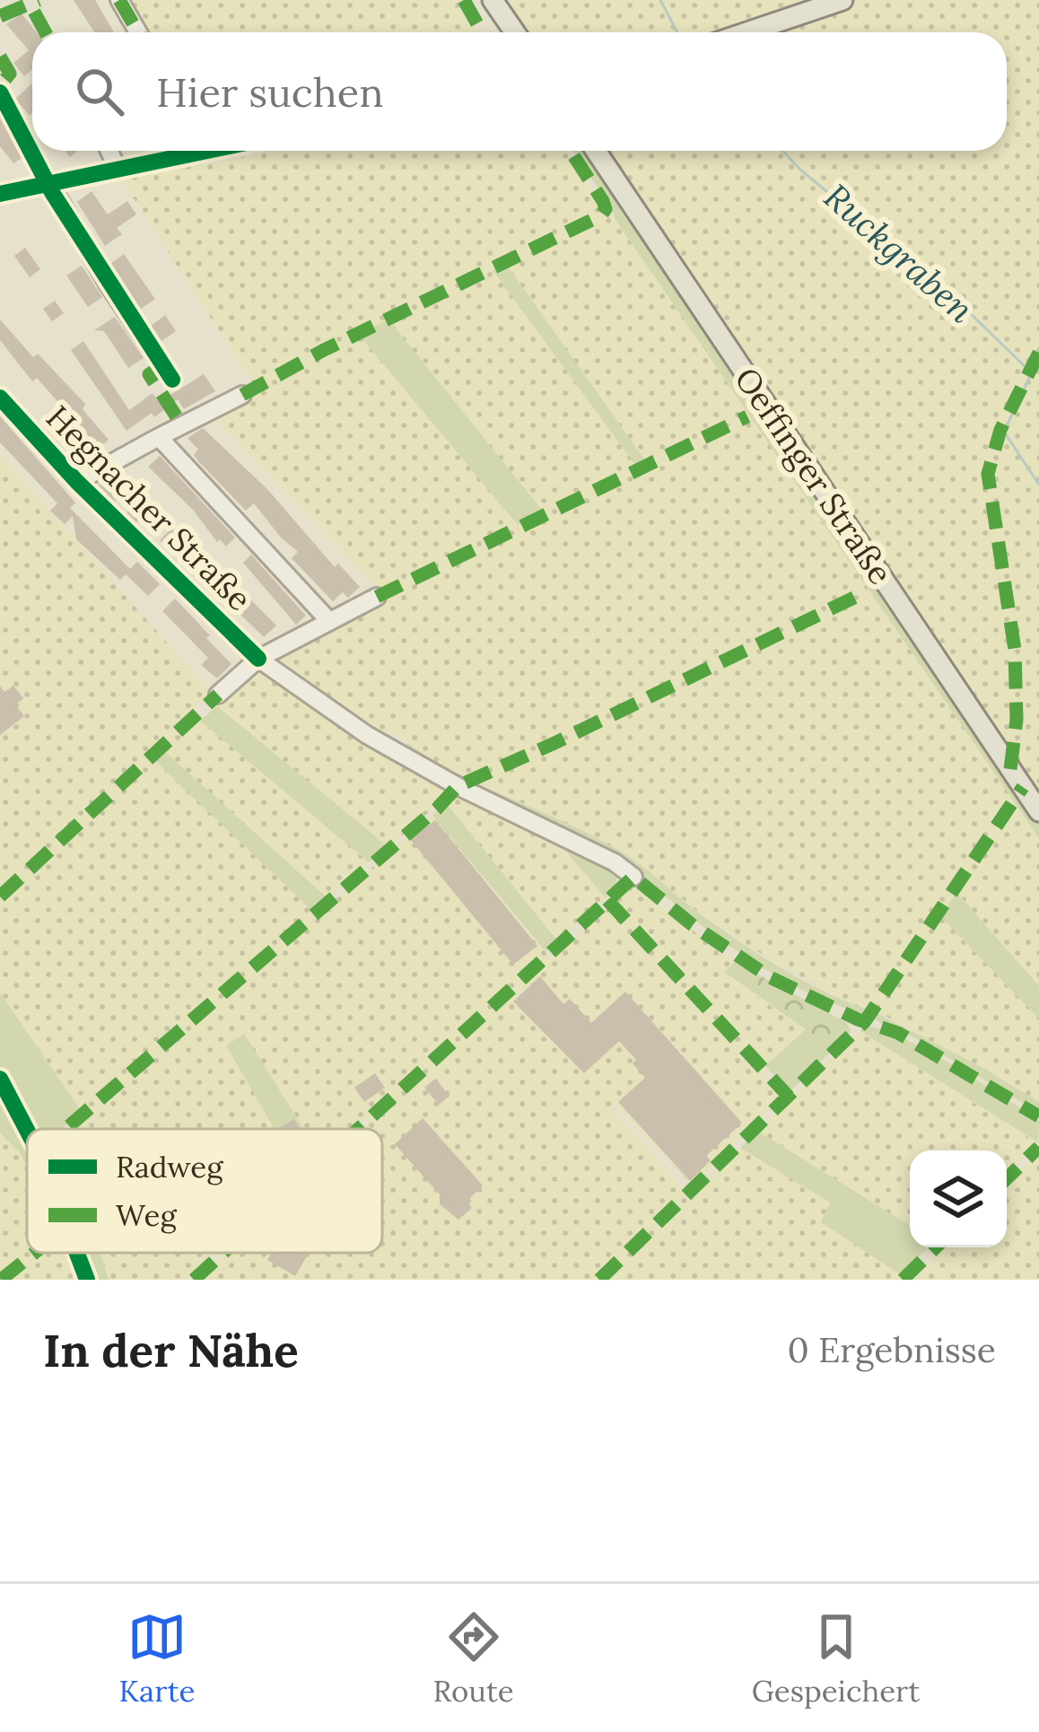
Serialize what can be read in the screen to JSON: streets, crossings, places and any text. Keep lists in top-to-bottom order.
{
  "streets": {
    "main road": ["Oeffinger Straße"],
    "street": ["Hegnacher Straße"]
  },
  "water": ["Ruckgraben"],
  "legend": ["Radweg", "Weg"],
  "page": {
    "search": "Hier suchen",
    "heading": ["In der Nähe", "0 Ergebnisse"],
    "nav": ["Karte", "Route", "Gespeichert"]
  }
}
